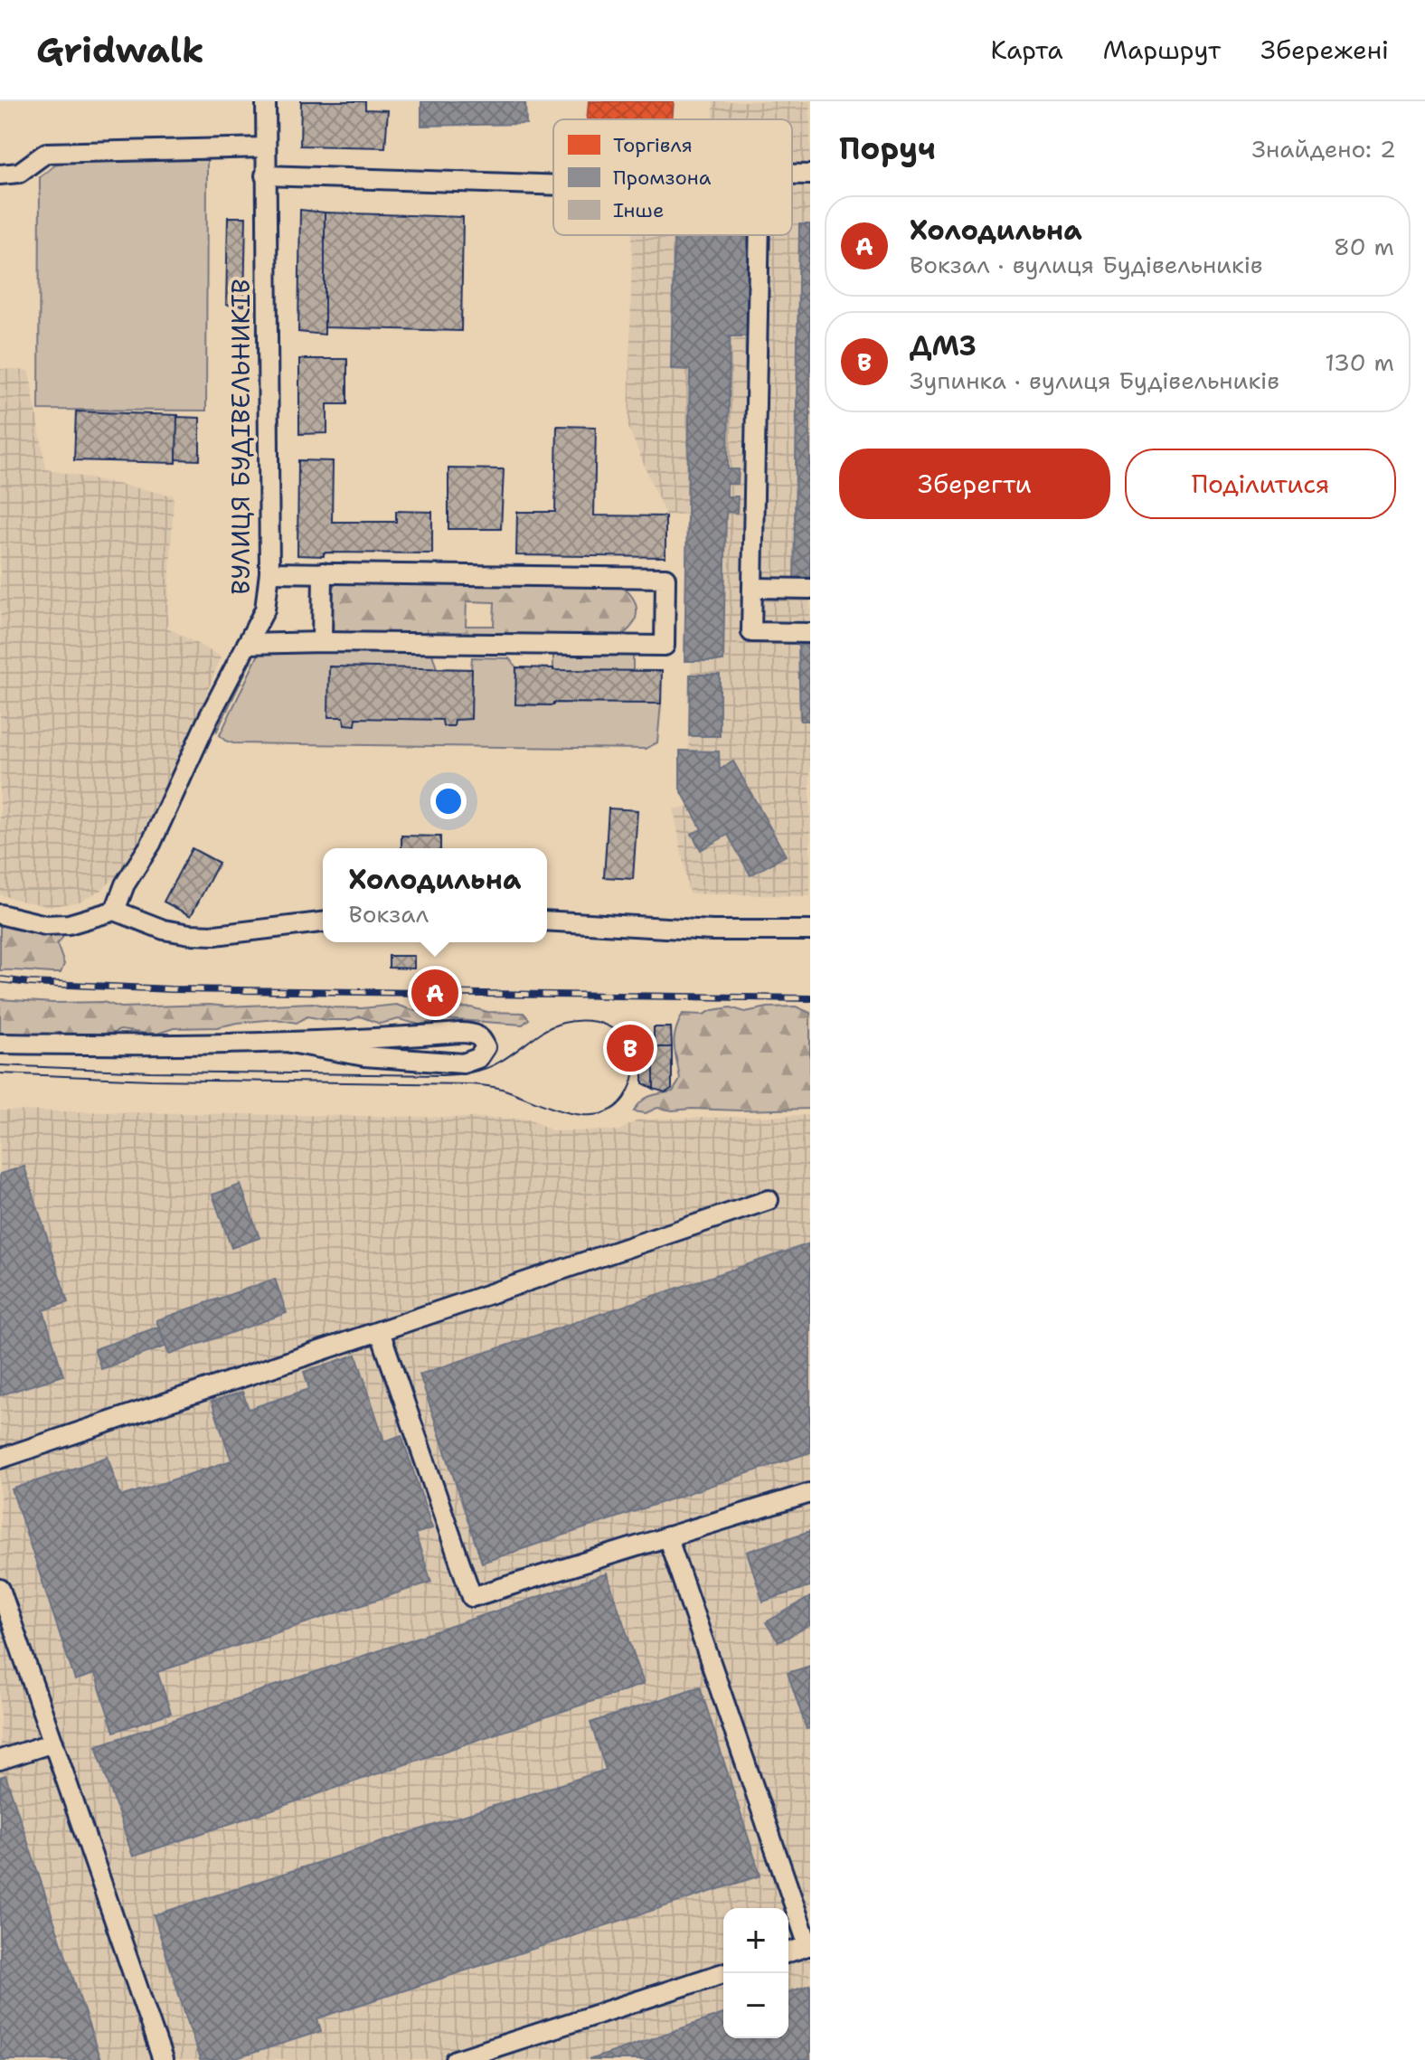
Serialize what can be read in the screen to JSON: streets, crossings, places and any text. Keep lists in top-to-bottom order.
{
  "streets": {
    "street": ["ВУЛИЦЯ БУДІВЕЛЬНИКІВ"]
  },
  "legend": ["Торгівля", "Промзона", "Інше"],
  "page": {
    "header": "Gridwalk",
    "nav": ["Карта", "Маршрут", "Збережені"],
    "heading": ["Поруч", "Знайдено: 2"],
    "list": [
      {
        "mark": "A",
        "name": "Холодильна",
        "note": "Вокзал · вулиця Будівельників",
        "value": "80 m"
      },
      {
        "mark": "B",
        "name": "ДМЗ",
        "note": "Зупинка · вулиця Будівельників",
        "value": "130 m"
      }
    ],
    "buttons": ["Зберегти", "Поділитися"],
    "popup": ["Холодильна", "Вокзал"],
    "pins": ["A", "B"],
    "map_buttons": ["+", "−"]
  }
}
